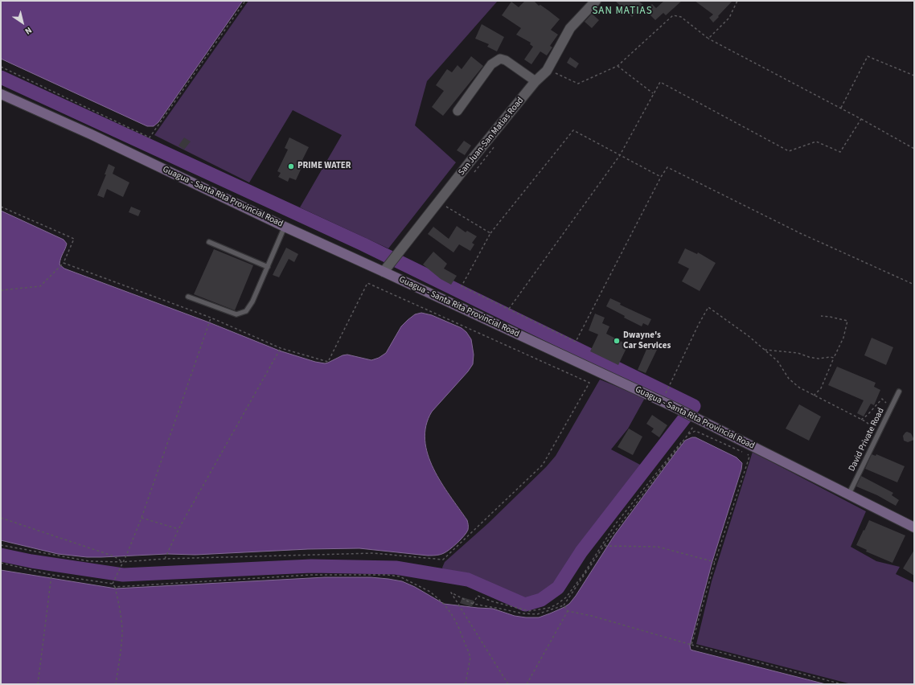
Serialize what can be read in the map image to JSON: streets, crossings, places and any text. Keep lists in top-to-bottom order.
{
  "streets": {
    "main road": ["Guagua - Santa Rita Provincial Road"],
    "street": ["San Juan-San Matias Road"],
    "lane": ["David Private Road"]
  },
  "crossings": [
    ["San Juan-San Matias Road", "Guagua - Santa Rita Provincial Road"],
    ["Guagua - Santa Rita Provincial Road", "David Private Road"]
  ],
  "districts": ["SAN MATIAS"],
  "places": ["PRIME WATER", "Dwayne's Car Services"],
  "north": "bottom right"
}
